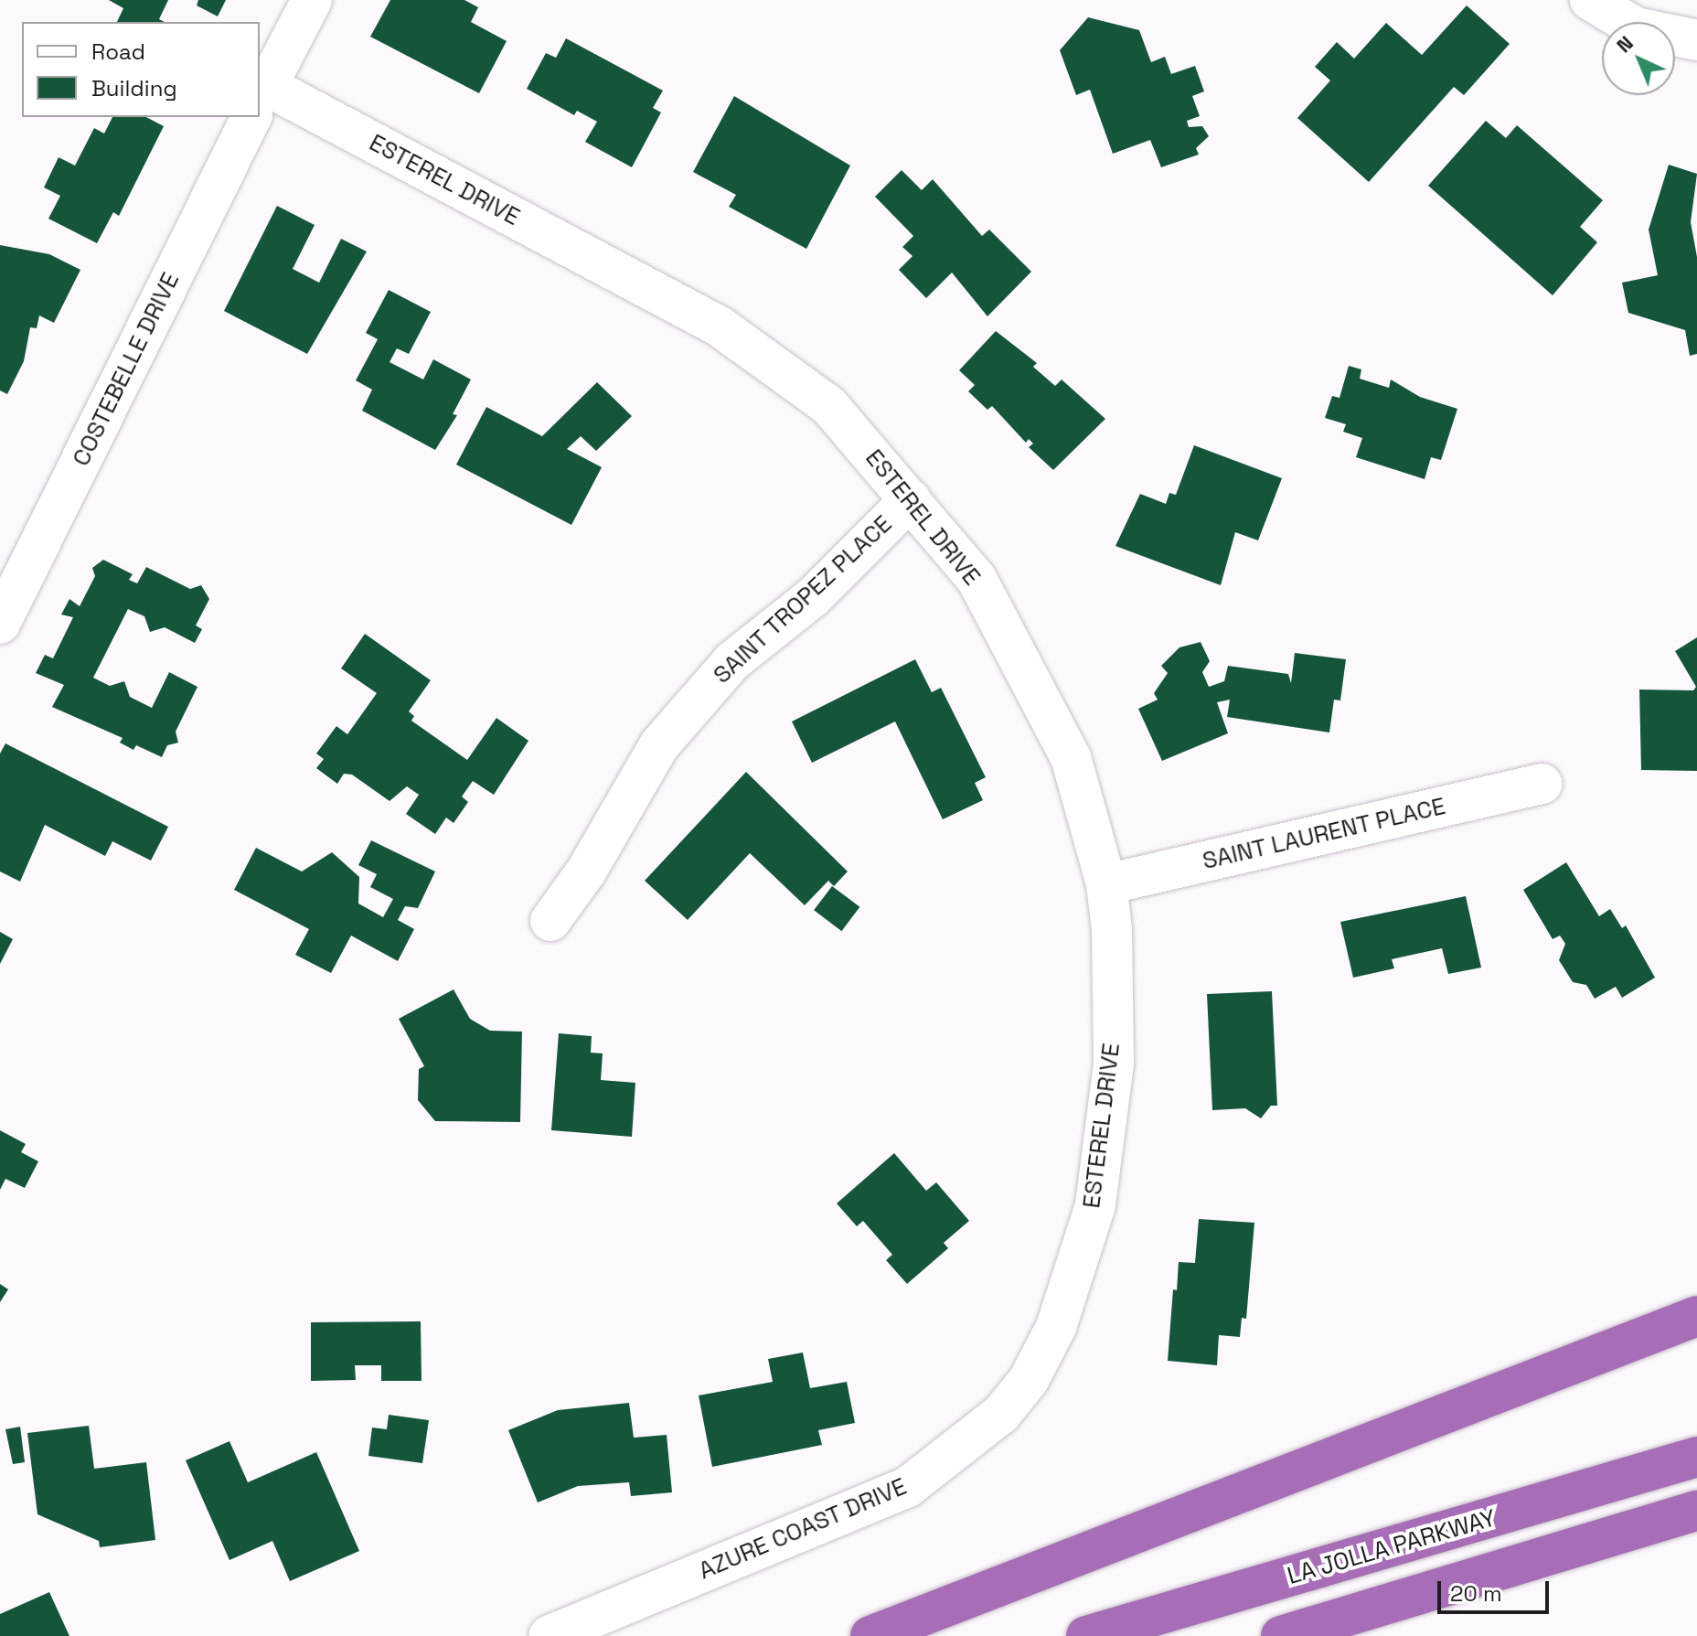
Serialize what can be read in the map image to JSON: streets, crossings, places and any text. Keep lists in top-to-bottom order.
{
  "streets": {
    "highway": ["LA JOLLA PARKWAY"],
    "street": [
      "ESTEREL DRIVE",
      "COSTEBELLE DRIVE",
      "SAINT TROPEZ PLACE",
      "SAINT LAURENT PLACE",
      "AZURE COAST DRIVE"
    ]
  },
  "crossings": [
    ["ESTEREL DRIVE", "SAINT TROPEZ PLACE"],
    ["ESTEREL DRIVE", "SAINT LAURENT PLACE"],
    ["ESTEREL DRIVE", "AZURE COAST DRIVE"]
  ],
  "legend": ["Road", "Building"],
  "scale_bar": "20 m",
  "north": "top left"
}
